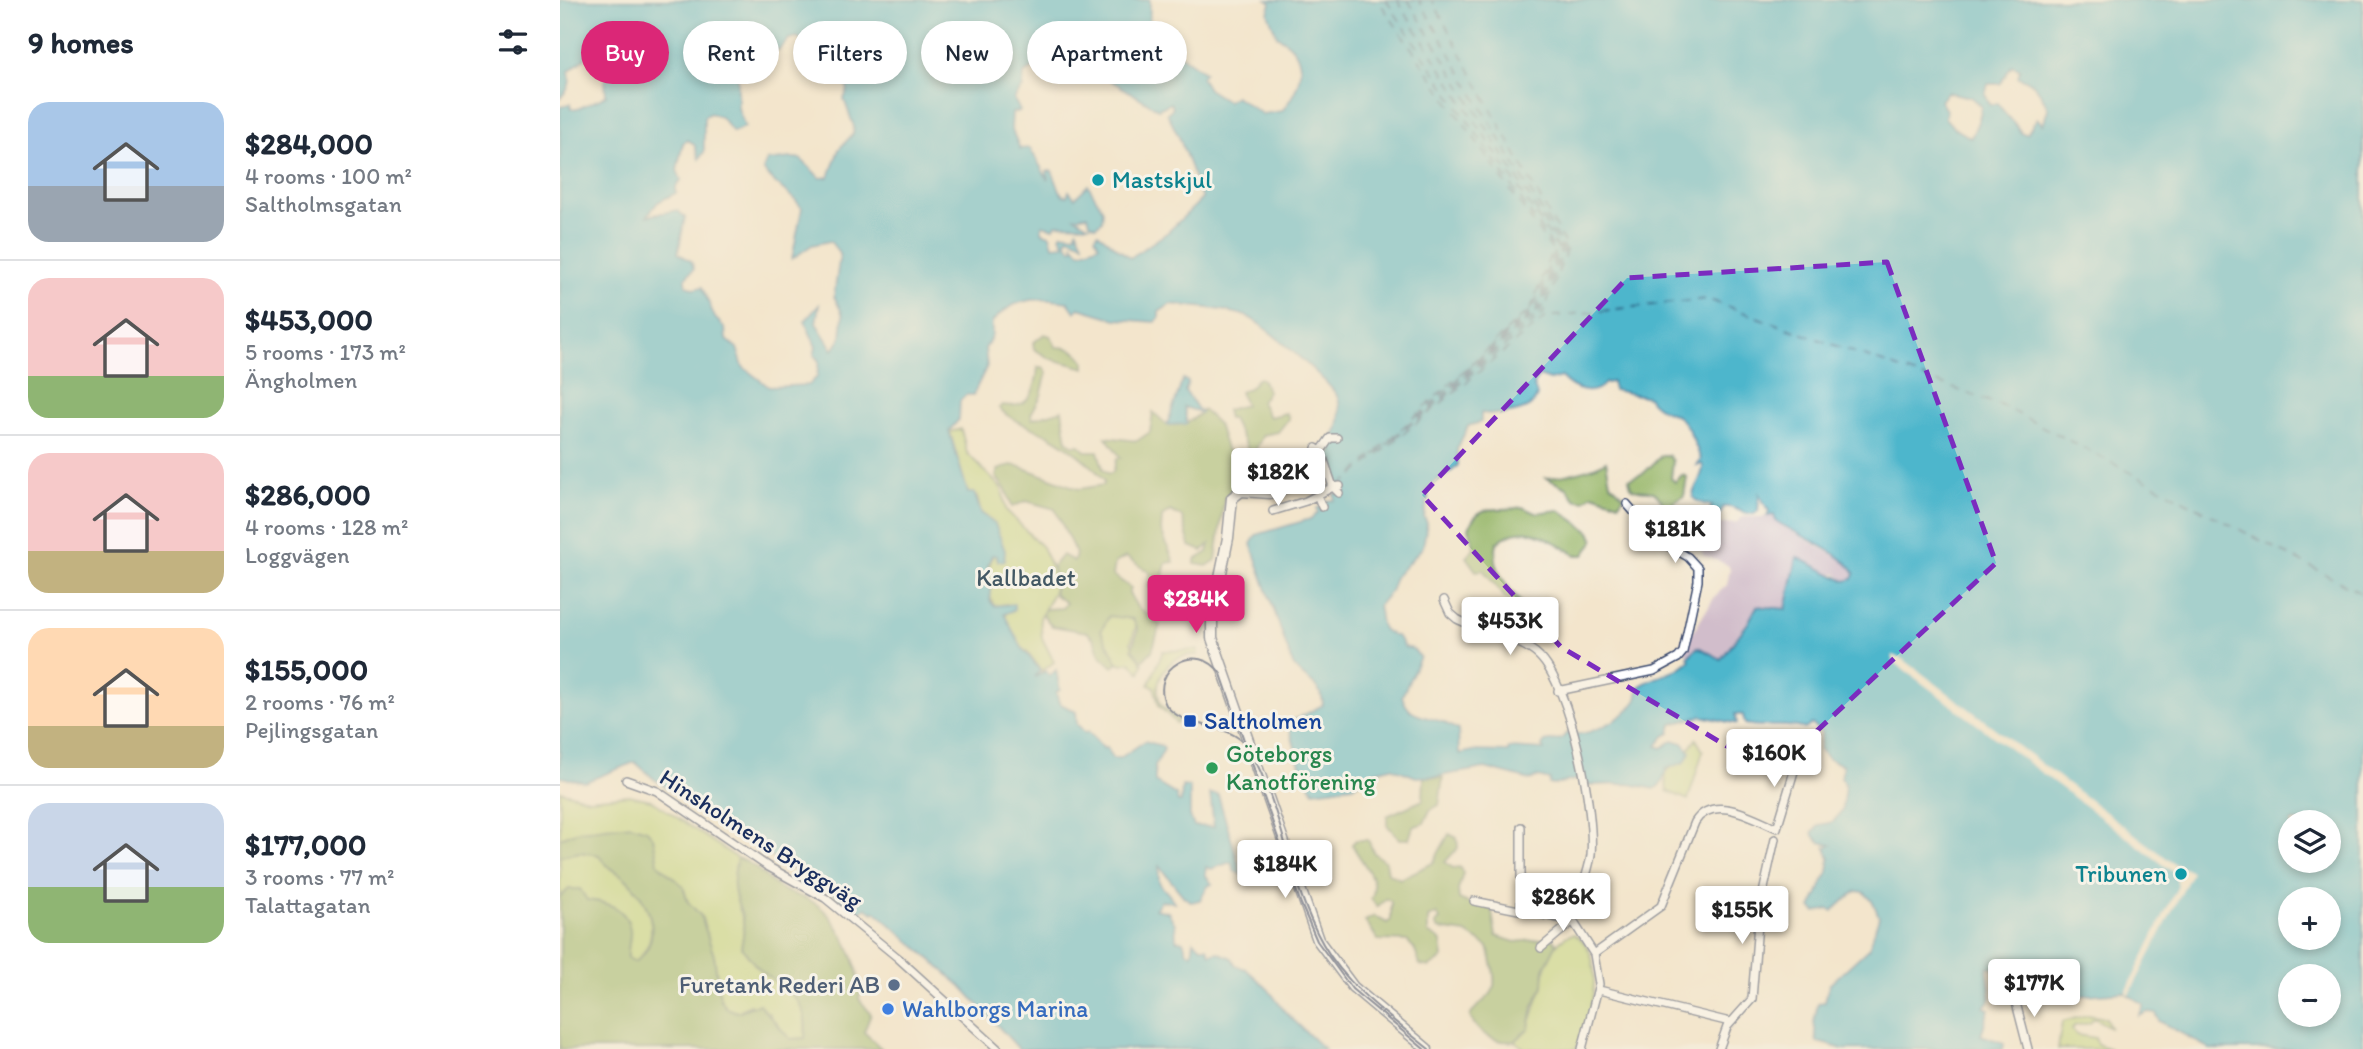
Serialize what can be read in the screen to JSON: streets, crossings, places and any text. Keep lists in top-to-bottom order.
{
  "streets": {
    "street": ["Hinsholmens Bryggväg"]
  },
  "parks": ["Kallbadet"],
  "places": {
    "other": [
      "Mastskjul",
      "Göteborgs Kanotförening",
      "Tribunen",
      "Furetank Rederi AB",
      "Wahlborgs Marina"
    ],
    "transit": ["Saltholmen"]
  },
  "page": {
    "heading": "9 homes",
    "chip": [
      "Buy",
      "Rent",
      "Filters",
      "New",
      "Apartment"
    ],
    "list": [
      {
        "name": "$284,000",
        "note": "4 rooms · 100 m² · Saltholmsgatan"
      },
      {
        "name": "$453,000",
        "note": "5 rooms · 173 m² · Ängholmen"
      },
      {
        "name": "$286,000",
        "note": "4 rooms · 128 m² · Loggvägen"
      },
      {
        "name": "$155,000",
        "note": "2 rooms · 76 m² · Pejlingsgatan"
      },
      {
        "name": "$177,000",
        "note": "3 rooms · 77 m² · Talattagatan"
      }
    ],
    "price": [
      "$182K",
      "$181K",
      "$284K",
      "$453K",
      "$160K",
      "$184K",
      "$286K",
      "$155K",
      "$177K"
    ],
    "map_buttons": ["+", "−"]
  }
}
